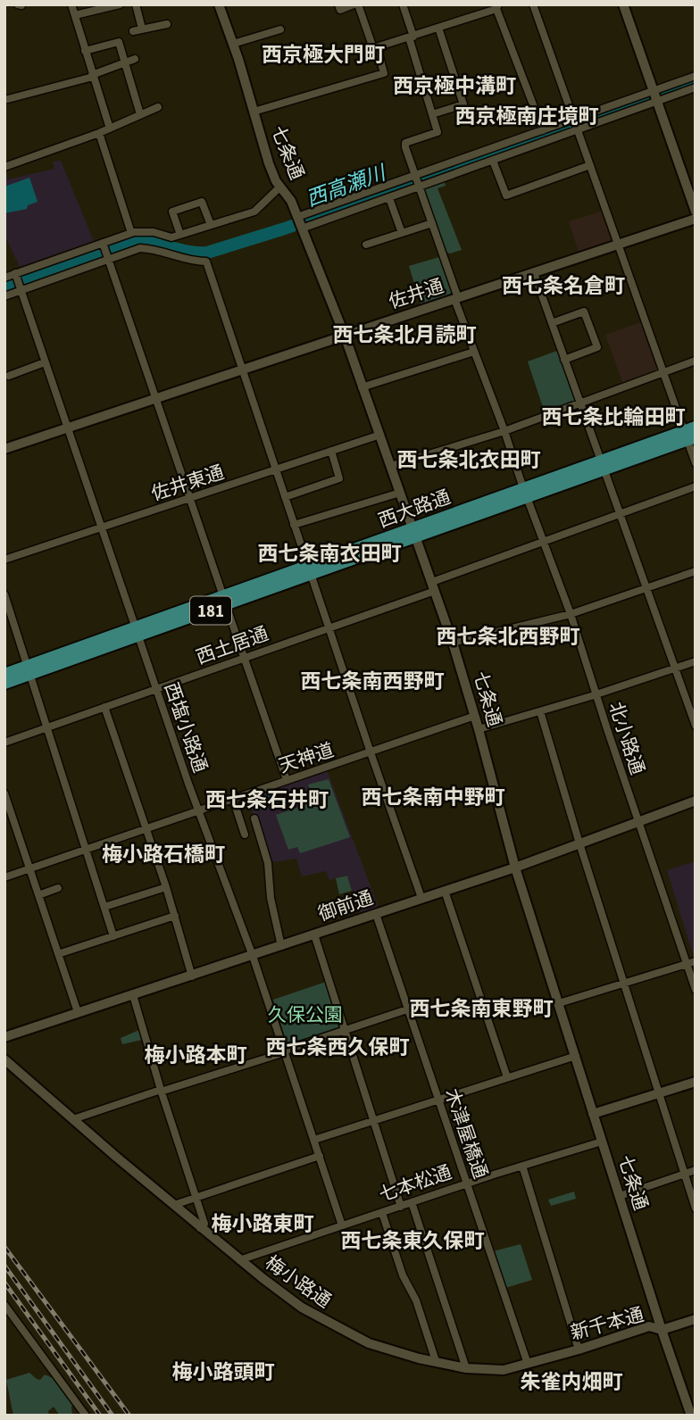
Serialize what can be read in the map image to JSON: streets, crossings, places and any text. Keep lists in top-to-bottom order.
{
  "streets": {
    "main road": ["西大路通", "181"],
    "street": [
      "七条通",
      "佐井通",
      "佐井東通",
      "西土居通",
      "西塩小路通",
      "北小路通",
      "天神道",
      "御前通",
      "木津屋橋通",
      "七本松通",
      "梅小路通",
      "新千本通"
    ]
  },
  "crossings": [
    ["七条通", "佐井通"],
    ["七条通", "佐井東通"],
    ["七条通", "西大路通"],
    ["七条通", "西土居通"],
    ["七条通", "天神道"],
    ["七条通", "御前通"],
    ["七条通", "七本松通"],
    ["七条通", "新千本通"],
    ["佐井通", "西塩小路通"],
    ["佐井通", "北小路通"],
    ["佐井東通", "西塩小路通"],
    ["西大路通", "西塩小路通"],
    ["西大路通", "北小路通"],
    ["西土居通", "西塩小路通"],
    ["西土居通", "北小路通"],
    ["西塩小路通", "天神道"],
    ["西塩小路通", "御前通"],
    ["西塩小路通", "七本松通"],
    ["北小路通", "御前通"],
    ["御前通", "木津屋橋通"],
    ["木津屋橋通", "七本松通"],
    ["木津屋橋通", "梅小路通"],
    ["木津屋橋通", "新千本通"],
    ["七本松通", "梅小路通"],
    ["梅小路通", "新千本通"]
  ],
  "districts": [
    "西京極大門町",
    "西京極中溝町",
    "西京極南庄境町",
    "西七条名倉町",
    "西七条北月読町",
    "西七条比輪田町",
    "西七条北衣田町",
    "西七条南衣田町",
    "西七条北西野町",
    "西七条南西野町",
    "西七条南中野町",
    "西七条石井町",
    "梅小路石橋町",
    "西七条南東野町",
    "西七条西久保町",
    "梅小路本町",
    "梅小路東町",
    "西七条東久保町",
    "梅小路頭町",
    "朱雀内畑町"
  ],
  "water": ["西高瀬川"],
  "parks": ["久保公園"]
}
